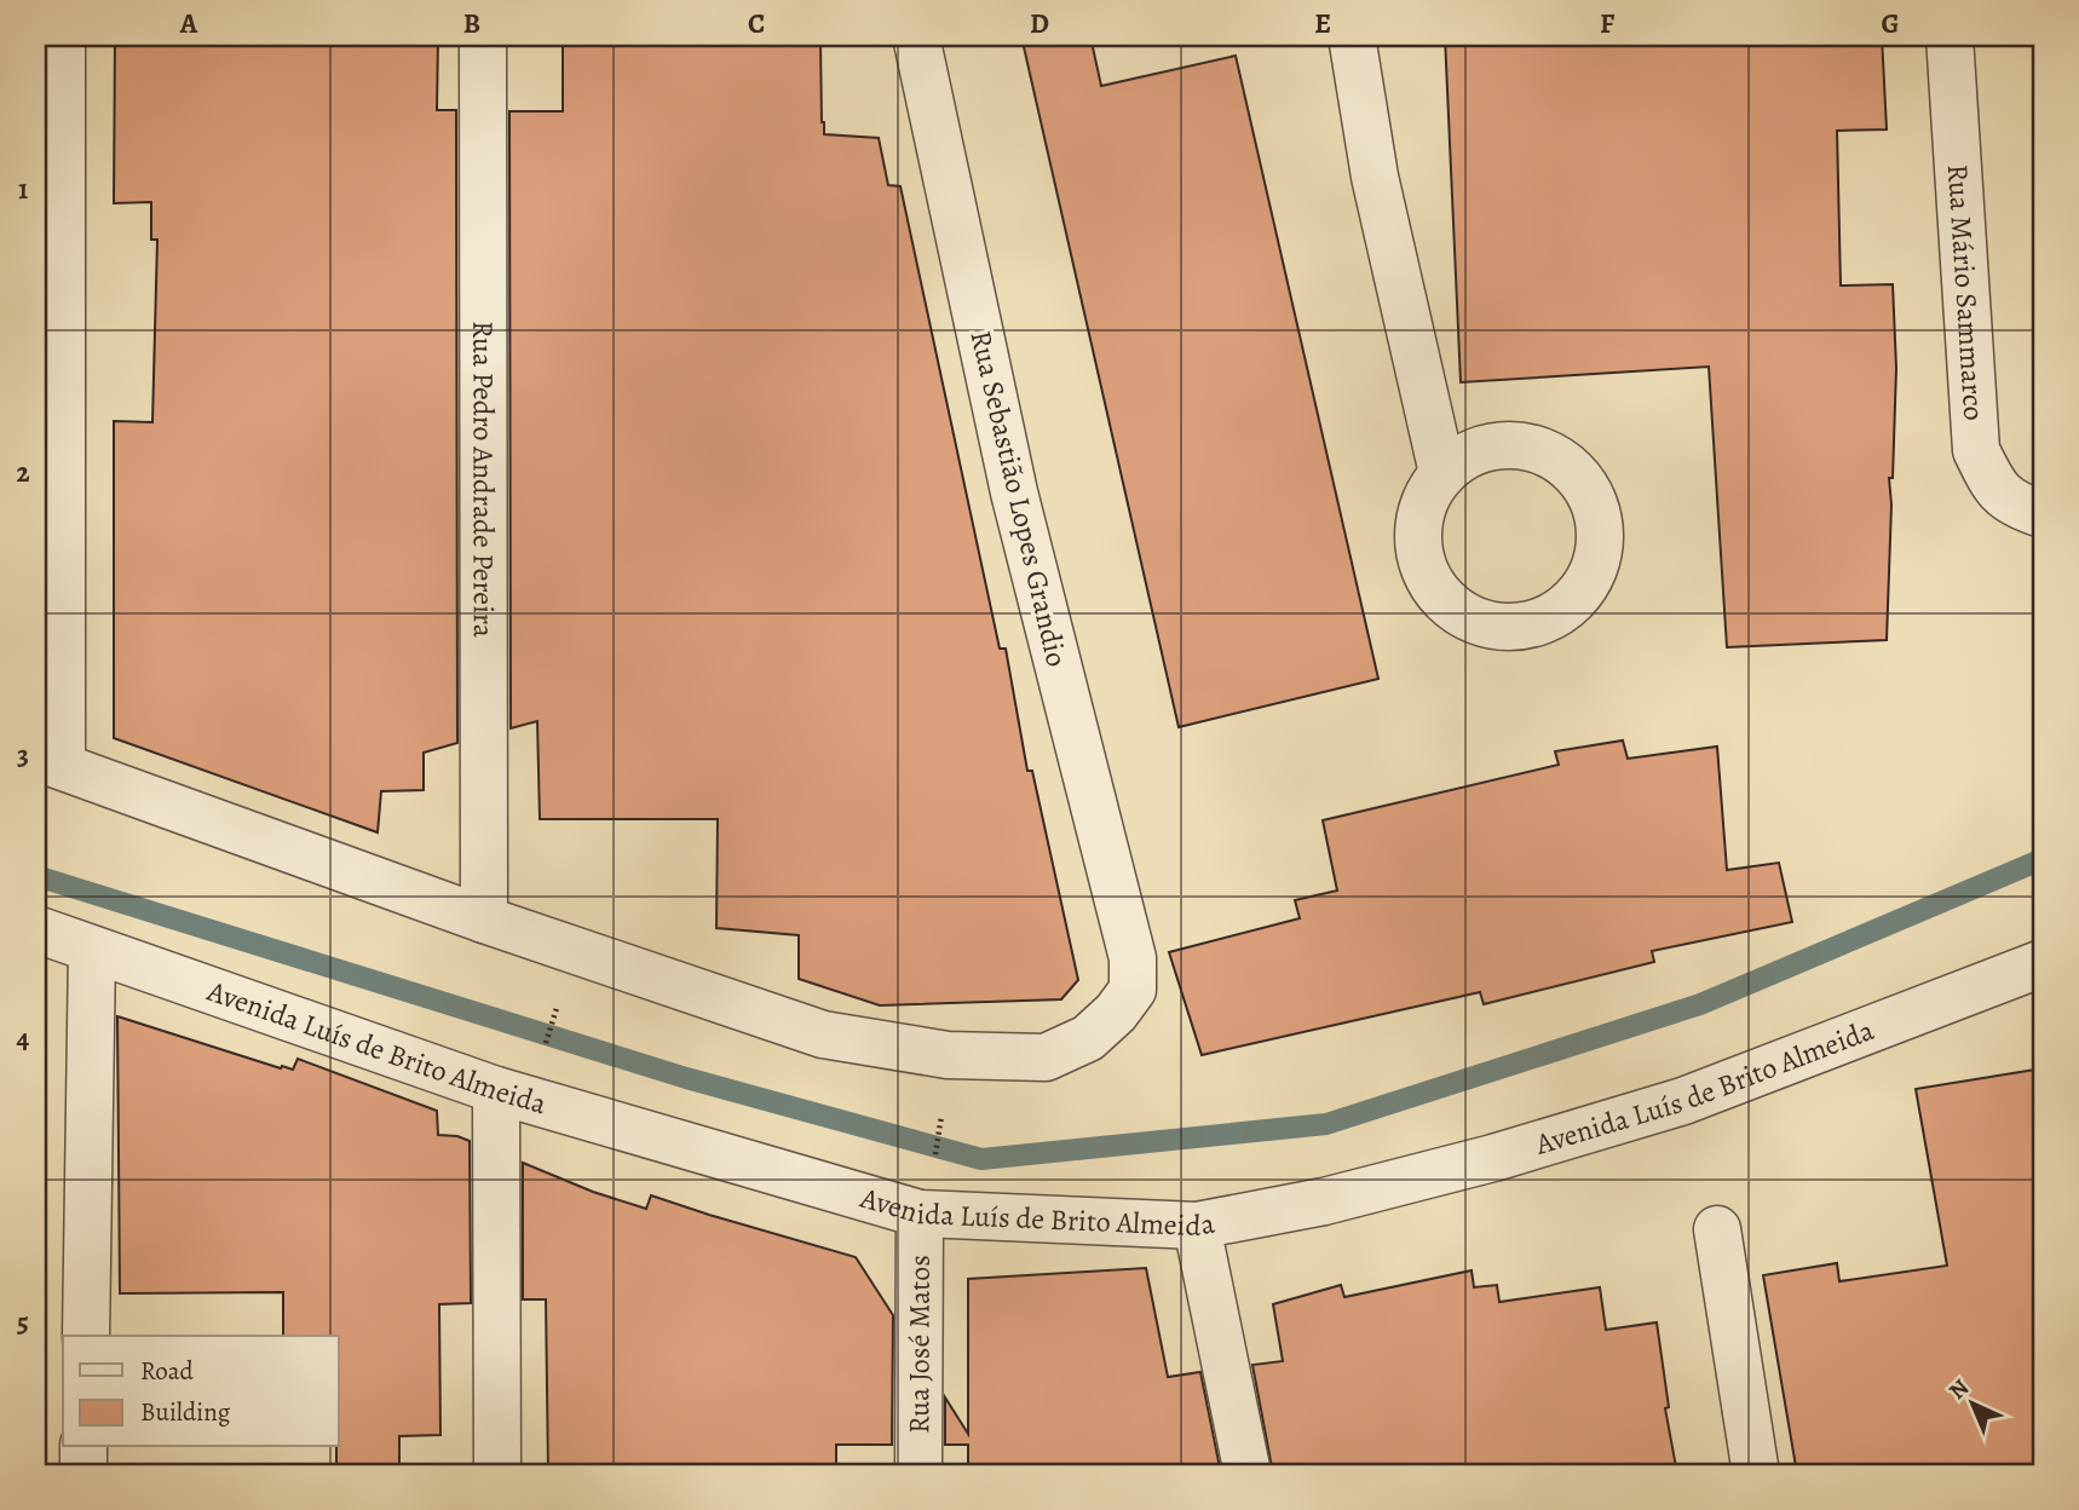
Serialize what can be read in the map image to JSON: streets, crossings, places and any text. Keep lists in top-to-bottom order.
{
  "streets": {
    "street": [
      "Rua Mário Sammarco",
      "Rua Pedro Andrade Pereira",
      "Rua Sebastião Lopes Grandio",
      "Avenida Luís de Brito Almeida",
      "Rua José Matos"
    ]
  },
  "crossings": [
    ["Rua Pedro Andrade Pereira", "Rua Sebastião Lopes Grandio"],
    ["Avenida Luís de Brito Almeida", "Rua José Matos"]
  ],
  "legend": ["Road", "Building"],
  "north": "top left",
  "grid": {
    "columns": [
      "A",
      "B",
      "C",
      "D",
      "E",
      "F",
      "G"
    ],
    "rows": [
      "1",
      "2",
      "3",
      "4",
      "5"
    ]
  }
}
